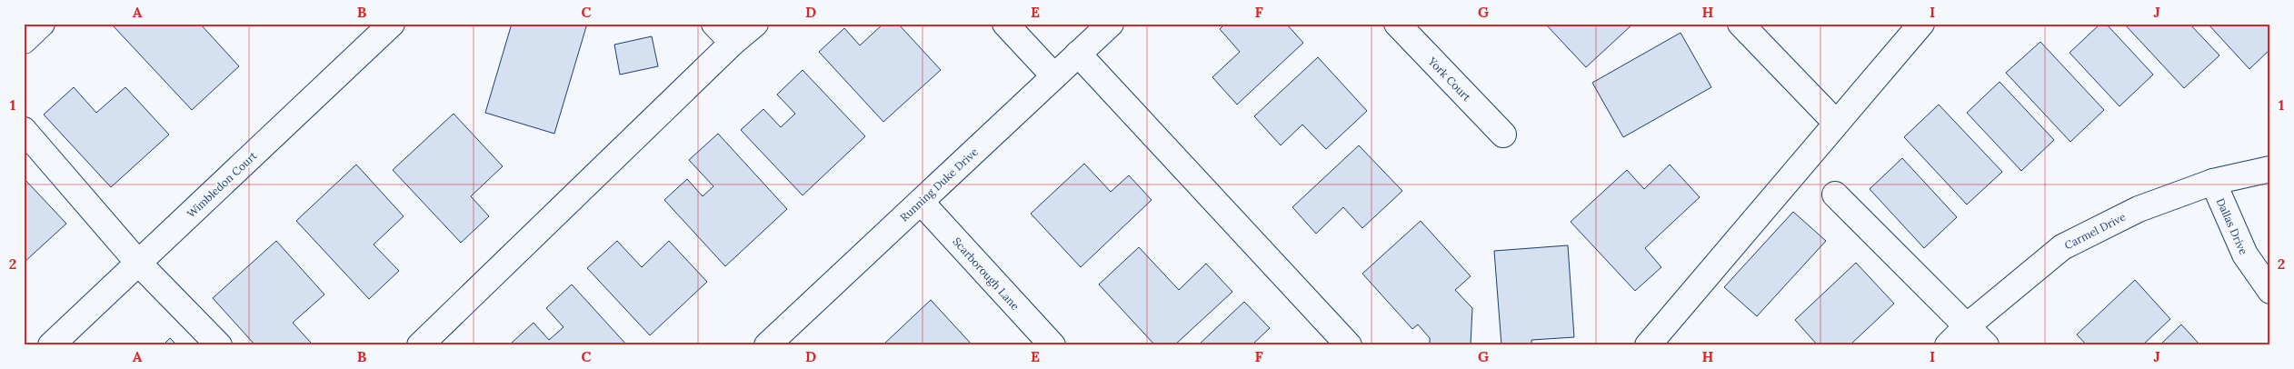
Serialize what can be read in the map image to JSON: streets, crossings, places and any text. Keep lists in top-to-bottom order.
{
  "streets": {
    "street": [
      "York Court",
      "Wimbledon Court",
      "Running Duke Drive",
      "Dallas Drive",
      "Carmel Drive",
      "Scarborough Lane"
    ]
  },
  "crossings": [
    ["Running Duke Drive", "Scarborough Lane"],
    ["Dallas Drive", "Carmel Drive"]
  ],
  "grid": {
    "columns": [
      "A",
      "B",
      "C",
      "D",
      "E",
      "F",
      "G",
      "H",
      "I",
      "J"
    ],
    "rows": ["1", "2"]
  }
}
